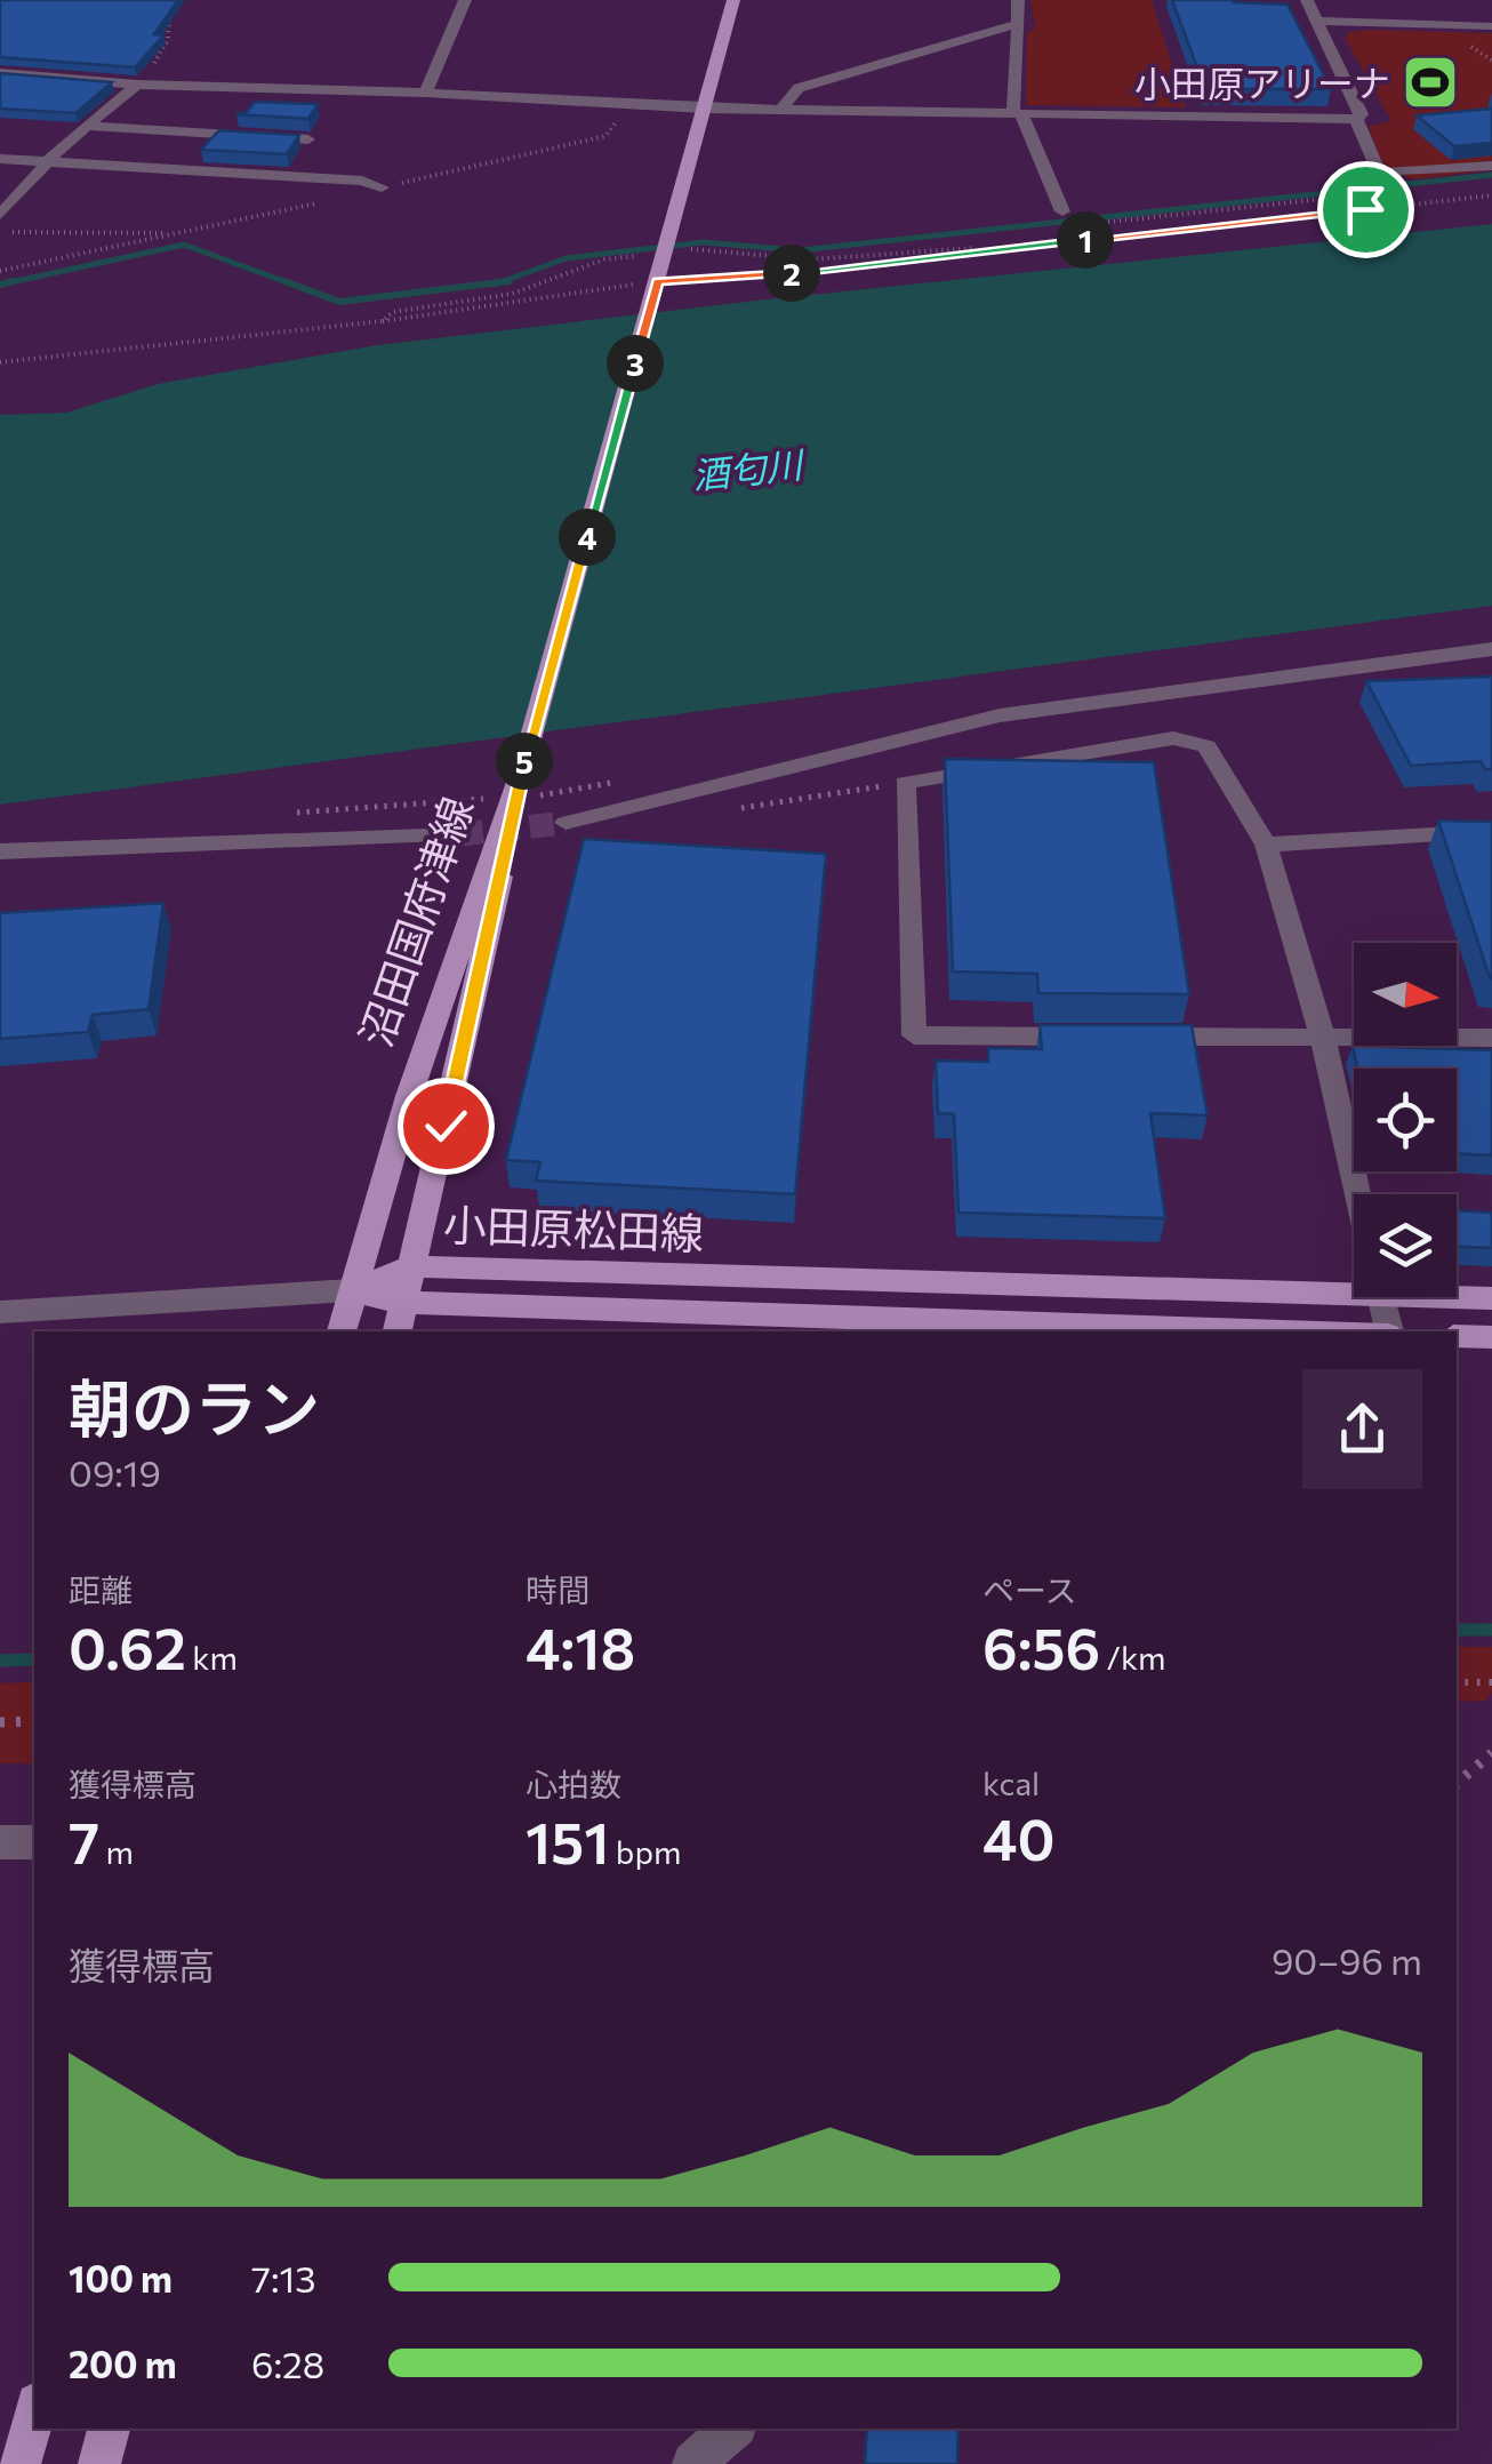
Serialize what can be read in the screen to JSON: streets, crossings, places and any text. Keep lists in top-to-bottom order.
{
  "streets": {
    "main road": ["沼田国府津線", "小田原松田線"]
  },
  "crossings": [
    ["沼田国府津線", "小田原松田線"]
  ],
  "water": ["酒匂川"],
  "places": {
    "sports": ["小田原アリーナ"]
  },
  "north": "right",
  "page": {
    "pins": [
      "1",
      "2",
      "3",
      "4",
      "5"
    ],
    "heading": ["朝のラン", "09:19"],
    "stats": [
      ["距離", "0.62 km"],
      ["時間", "4:18"],
      ["ペース", "6:56 /km"],
      ["獲得標高", "7 m"],
      ["心拍数", "151 bpm"],
      ["kcal", "40"]
    ],
    "chart": ["獲得標高", "90–96 m"],
    "list": [
      {
        "name": "100 m",
        "note": "7:13"
      },
      {
        "name": "200 m",
        "note": "6:28"
      }
    ]
  }
}
